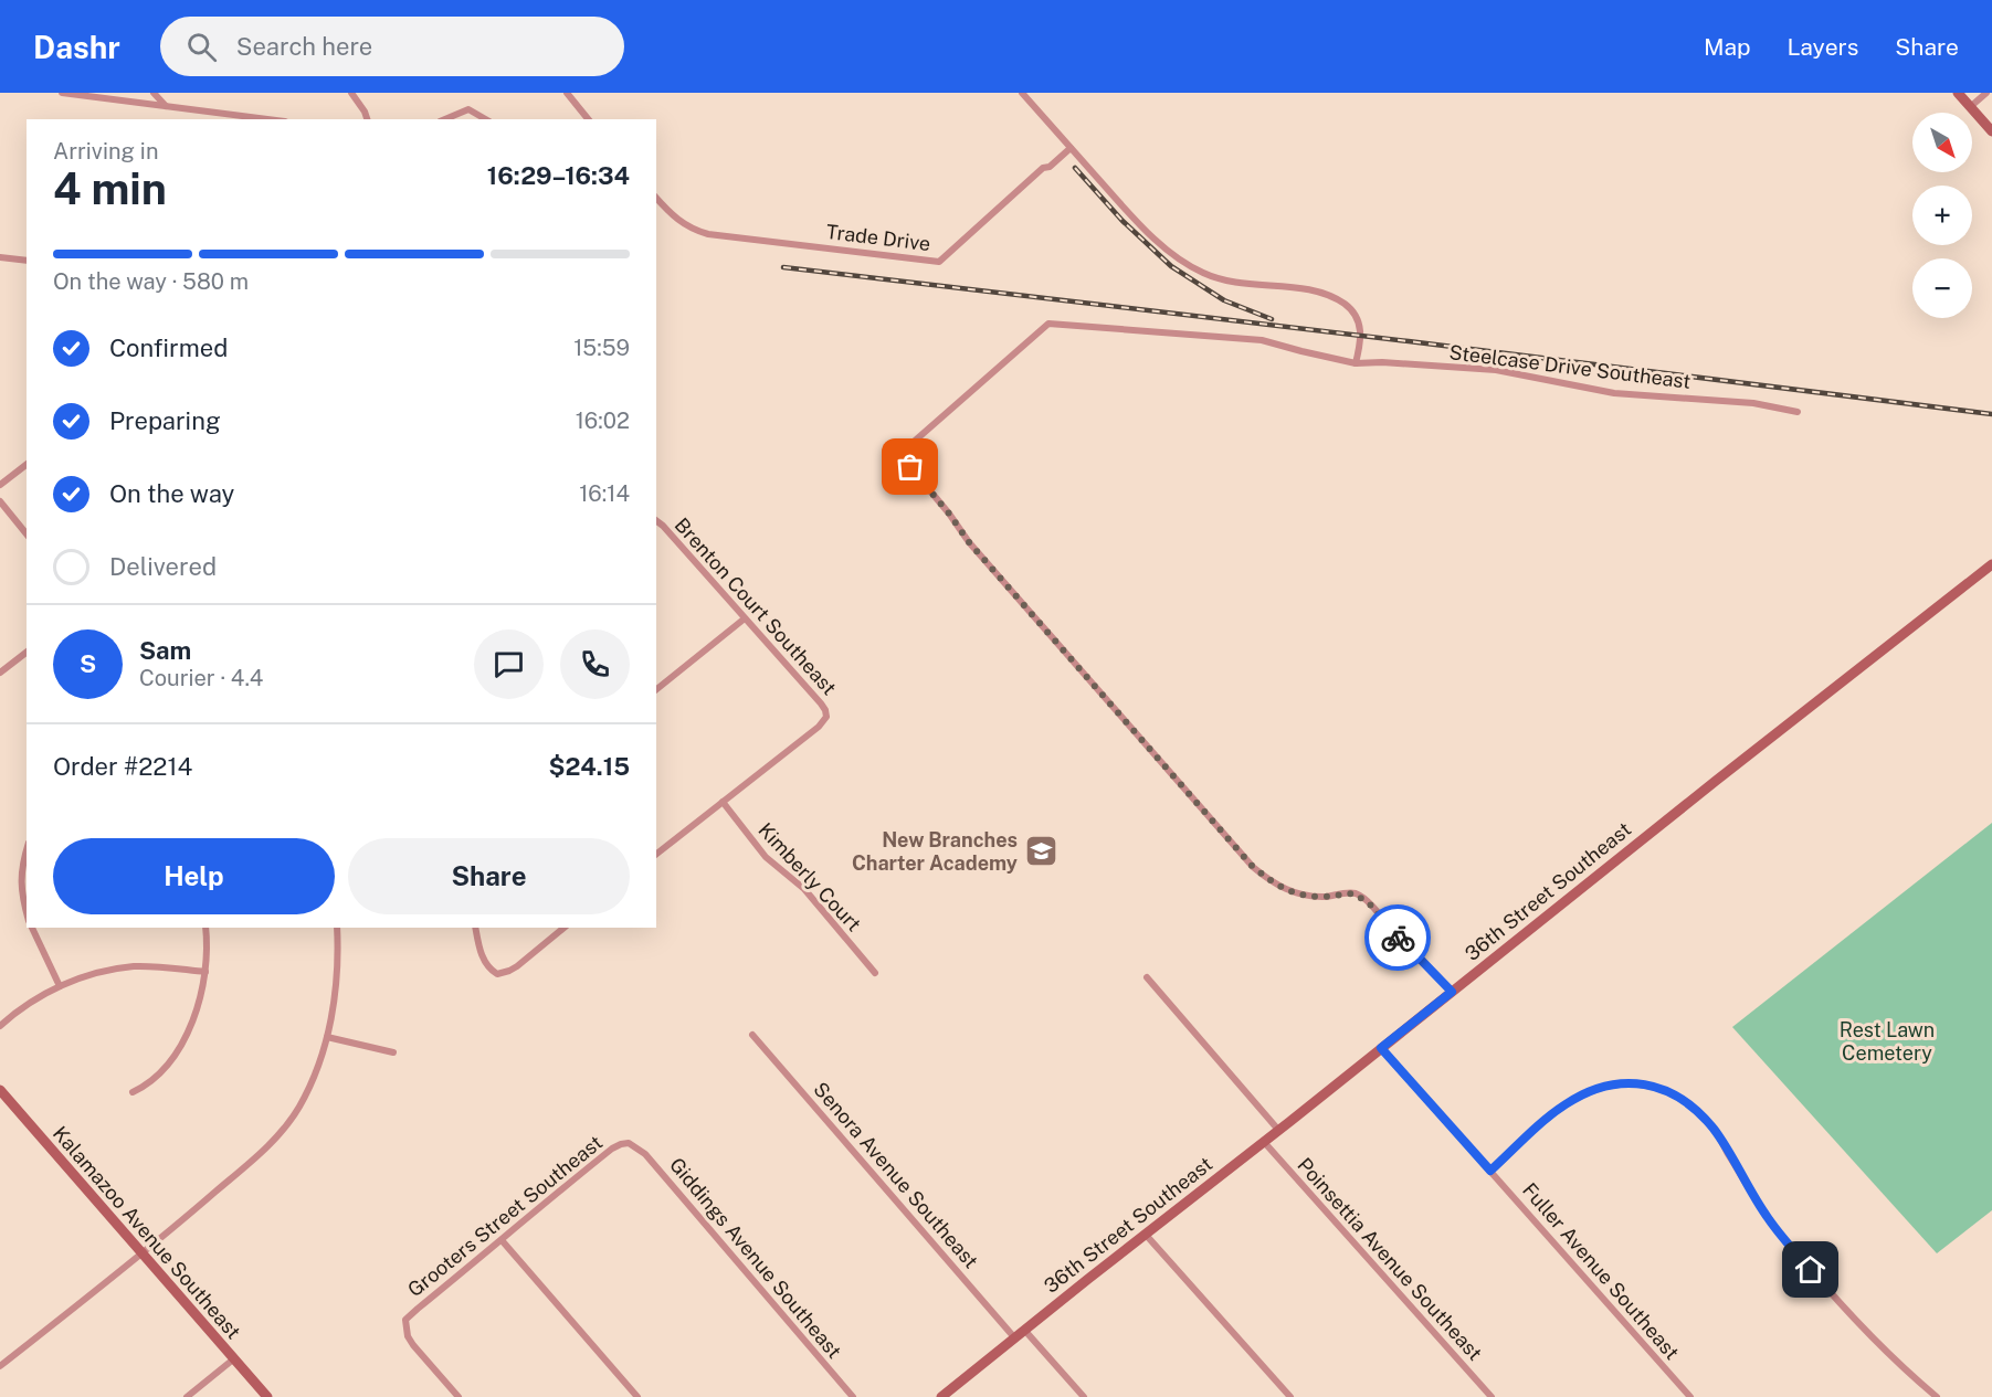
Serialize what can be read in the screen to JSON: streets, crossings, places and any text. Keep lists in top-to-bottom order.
{
  "streets": {
    "street": [
      "Trade Drive",
      "Steelcase Drive Southeast",
      "Brenton Court Southeast",
      "Kimberly Court",
      "36th Street Southeast",
      "Senora Avenue Southeast",
      "Grooters Street Southeast",
      "Kalamazoo Avenue Southeast",
      "Giddings Avenue Southeast",
      "Poinsettia Avenue Southeast",
      "Fuller Avenue Southeast"
    ]
  },
  "crossings": [
    ["Steelcase Drive Southeast", "36th Street Southeast"],
    ["Brenton Court Southeast", "Kimberly Court"],
    ["36th Street Southeast", "Senora Avenue Southeast"],
    ["36th Street Southeast", "Poinsettia Avenue Southeast"],
    ["36th Street Southeast", "Fuller Avenue Southeast"],
    ["Grooters Street Southeast", "Giddings Avenue Southeast"]
  ],
  "parks": ["Rest Lawn Cemetery"],
  "places": {
    "school or university": ["New Branches Charter Academy"]
  },
  "north": "bottom right",
  "page": {
    "header": "Dashr",
    "search": "Search here",
    "nav": ["Map", "Layers", "Share"],
    "map_buttons": ["+", "−"],
    "heading": ["4 min", "Arriving in", "16:29–16:34"],
    "panel": [
      "Sam",
      "Courier · 4.4",
      "Order #2214",
      "$24.15"
    ],
    "bar": "On the way · 580 m",
    "list": [
      ["Confirmed", "15:59"],
      ["Preparing", "16:02"],
      ["On the way", "16:14"],
      "Delivered"
    ],
    "round": "S",
    "buttons": ["Help", "Share"]
  }
}
